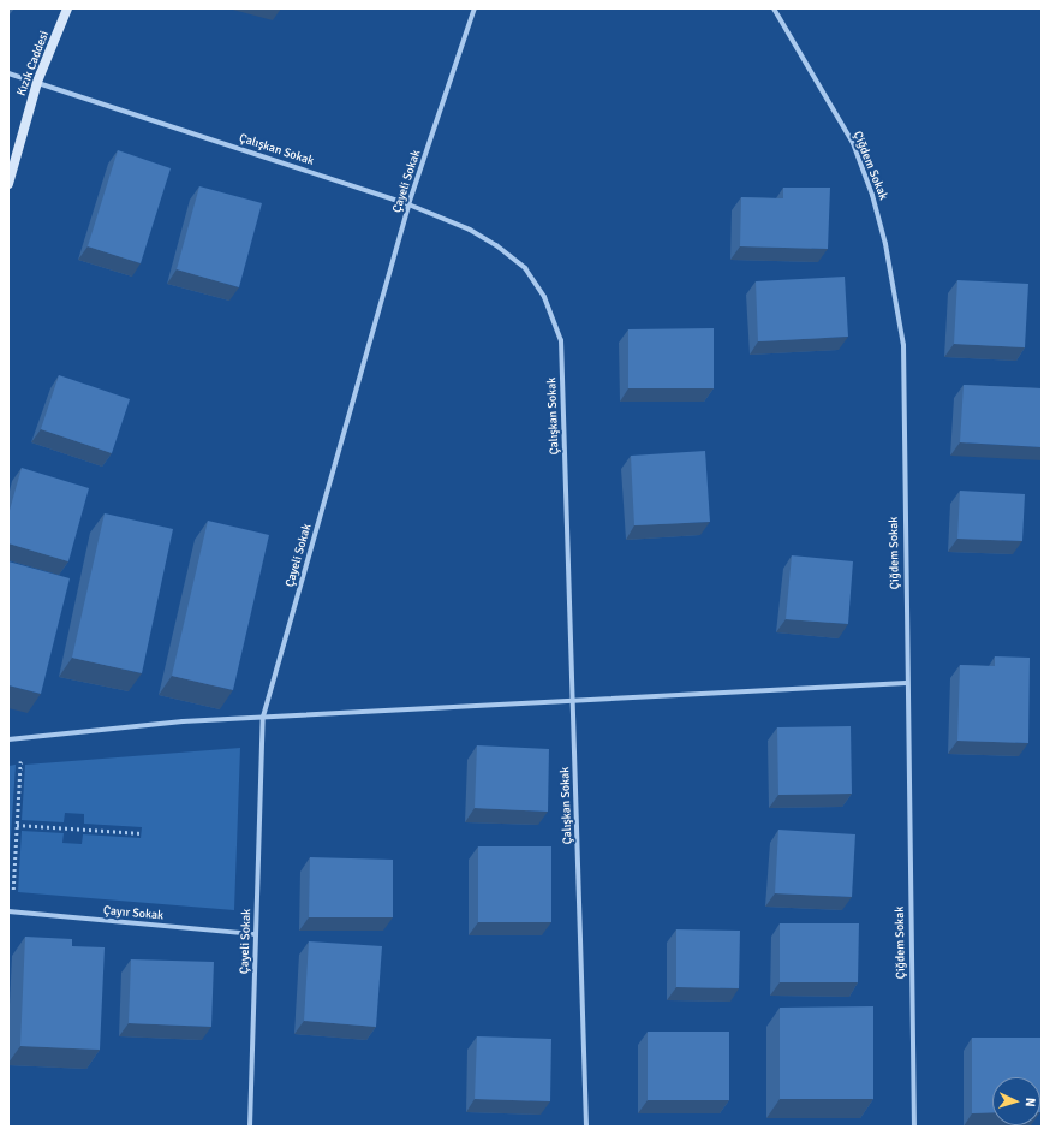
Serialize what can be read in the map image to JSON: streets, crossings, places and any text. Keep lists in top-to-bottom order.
{
  "streets": {
    "street": [
      "Kızık Caddesi",
      "Çalışkan Sokak",
      "Çiğdem Sokak",
      "Çayeli Sokak",
      "Çayır Sokak"
    ]
  },
  "crossings": [
    ["Kızık Caddesi", "Çalışkan Sokak"],
    ["Çalışkan Sokak", "Çayeli Sokak"],
    ["Çayeli Sokak", "Çayır Sokak"]
  ],
  "north": "right"
}
